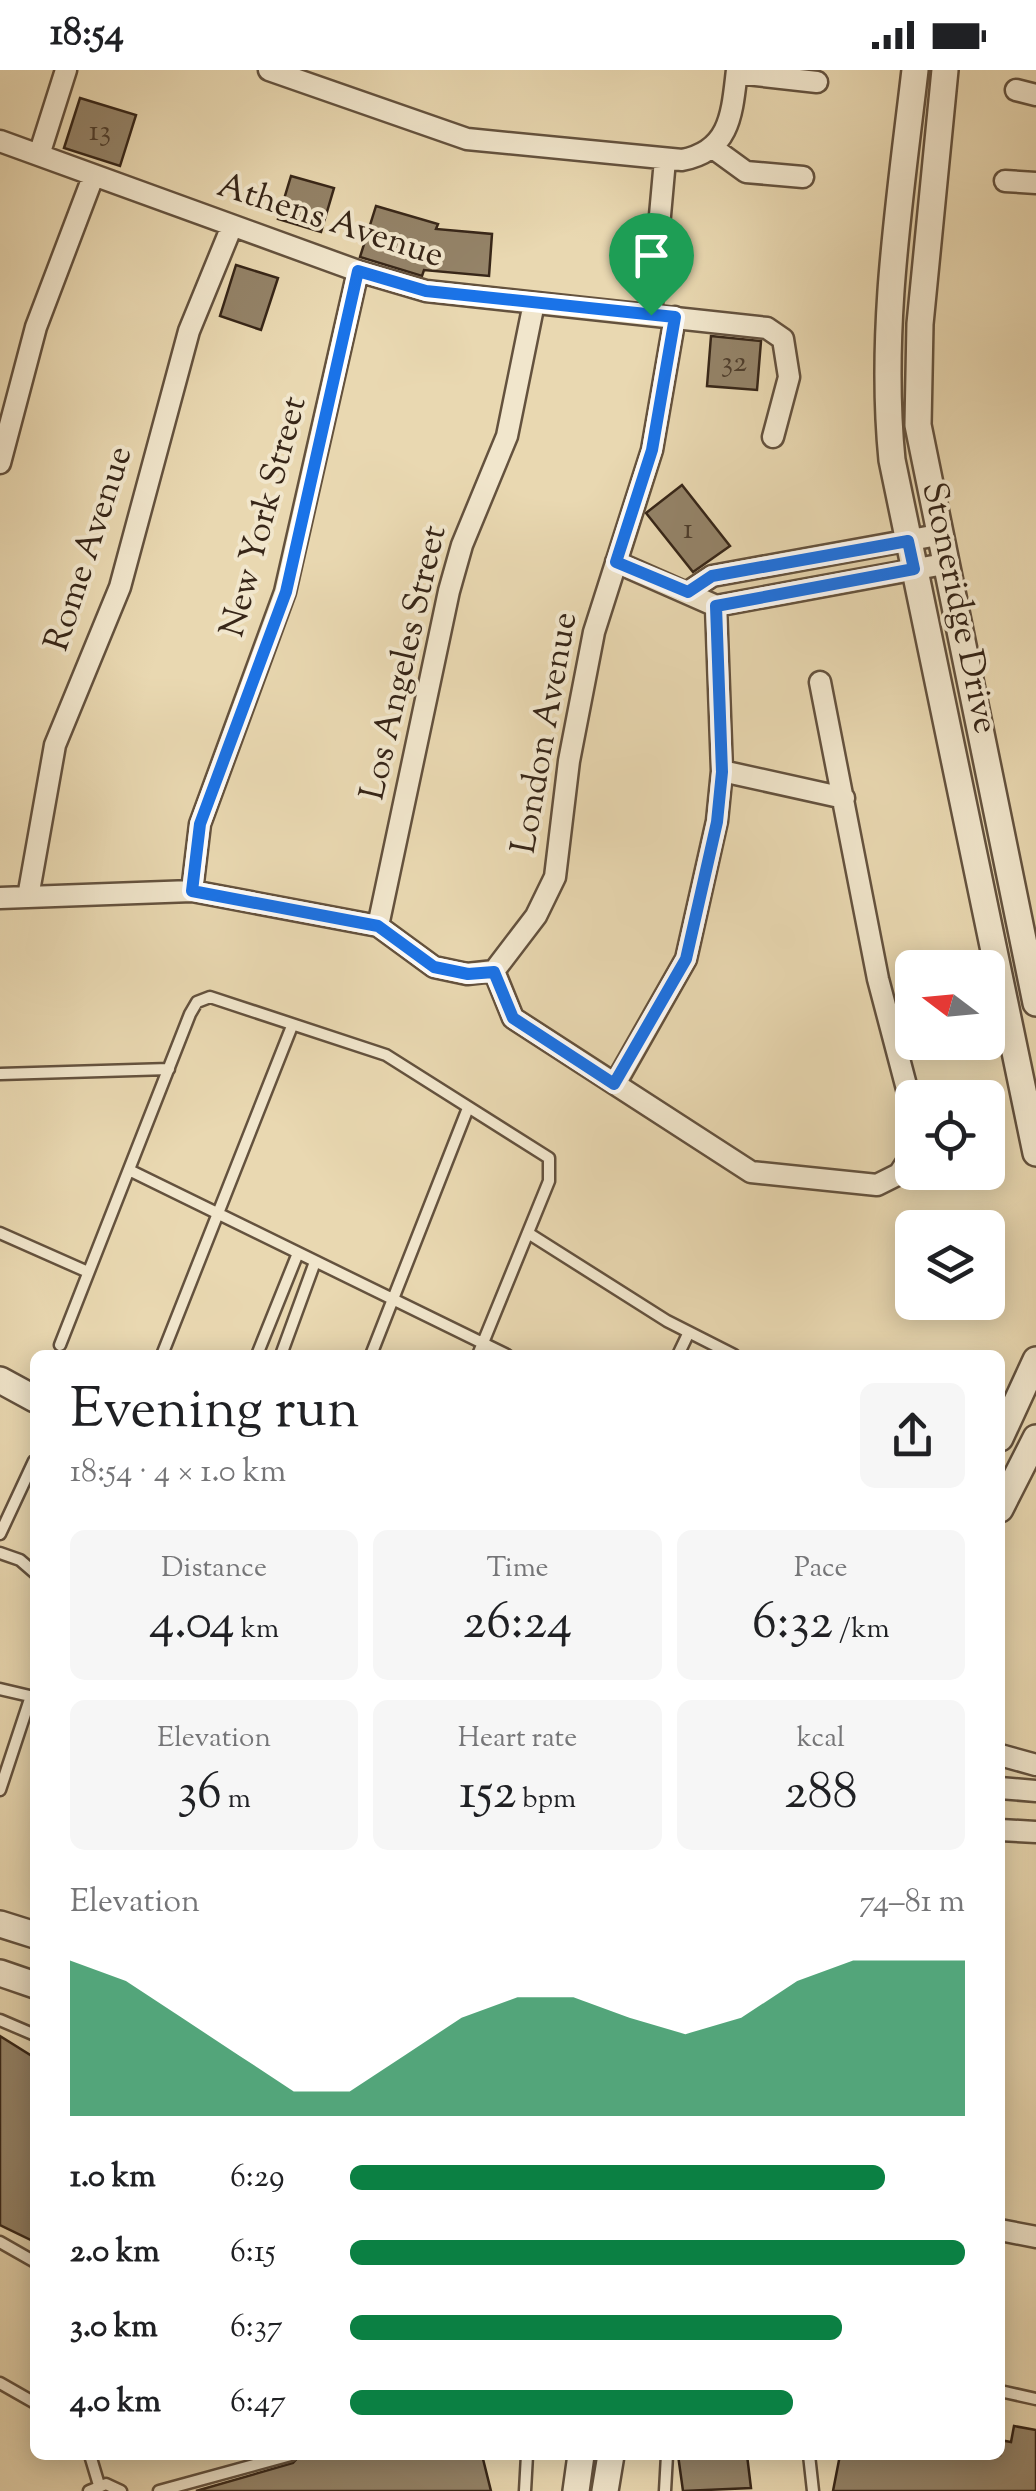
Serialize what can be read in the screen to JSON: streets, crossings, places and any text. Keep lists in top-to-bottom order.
{
  "streets": {
    "street": [
      "Athens Avenue",
      "New York Street",
      "Rome Avenue",
      "Stoneridge Drive",
      "Los Angeles Street",
      "London Avenue"
    ]
  },
  "crossings": [
    ["Athens Avenue", "New York Street"],
    ["Athens Avenue", "Rome Avenue"],
    ["Athens Avenue", "Los Angeles Street"],
    ["Athens Avenue", "London Avenue"]
  ],
  "house_numbers": ["13", "32", "1"],
  "north": "left",
  "page": {
    "status": "18:54",
    "heading": ["Evening run", "18:54 · 4 × 1.0 km"],
    "stats": [
      ["Distance", "4.04 km"],
      ["Time", "26:24"],
      ["Pace", "6:32 /km"],
      ["Elevation", "36 m"],
      ["Heart rate", "152 bpm"],
      ["kcal", "288"]
    ],
    "chart": ["Elevation", "74–81 m"],
    "list": [
      {
        "name": "1.0 km",
        "note": "6:29"
      },
      {
        "name": "2.0 km",
        "note": "6:15"
      },
      {
        "name": "3.0 km",
        "note": "6:37"
      },
      {
        "name": "4.0 km",
        "note": "6:47"
      }
    ]
  }
}
